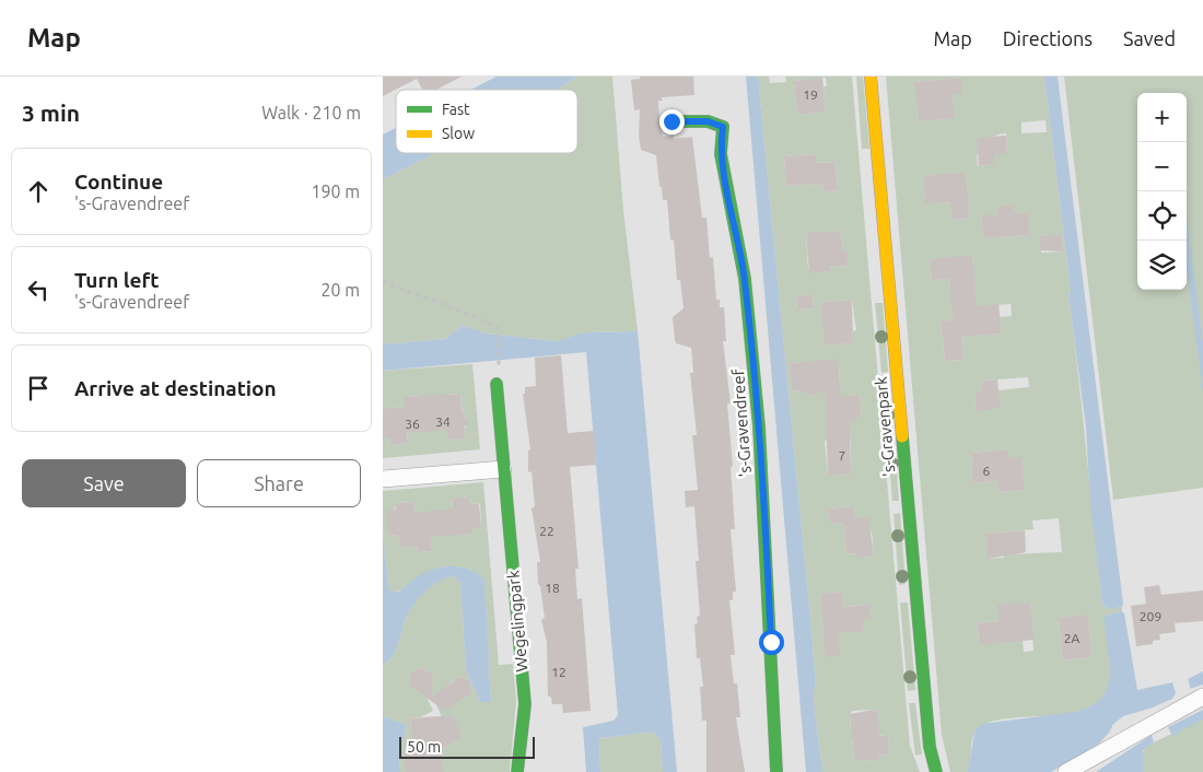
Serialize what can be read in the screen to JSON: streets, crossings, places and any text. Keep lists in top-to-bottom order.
{
  "streets": {
    "street": ["'s-Gravendreef", "'s-Gravenpark", "Wegelingpark"]
  },
  "house_numbers": [
    "19",
    "34",
    "36",
    "7",
    "6",
    "22",
    "18",
    "209",
    "2A",
    "12"
  ],
  "legend": ["Fast", "Slow"],
  "scale_bar": "50 m",
  "page": {
    "header": "Map",
    "nav": ["Map", "Directions", "Saved"],
    "heading": ["3 min", "Walk · 210 m"],
    "map_buttons": ["+", "−"],
    "list": [
      ["Continue", "'s-Gravendreef", "190 m"],
      ["Turn left", "'s-Gravendreef", "20 m"],
      "Arrive at destination"
    ],
    "buttons": ["Save", "Share"],
    "scale": "50 m"
  }
}
